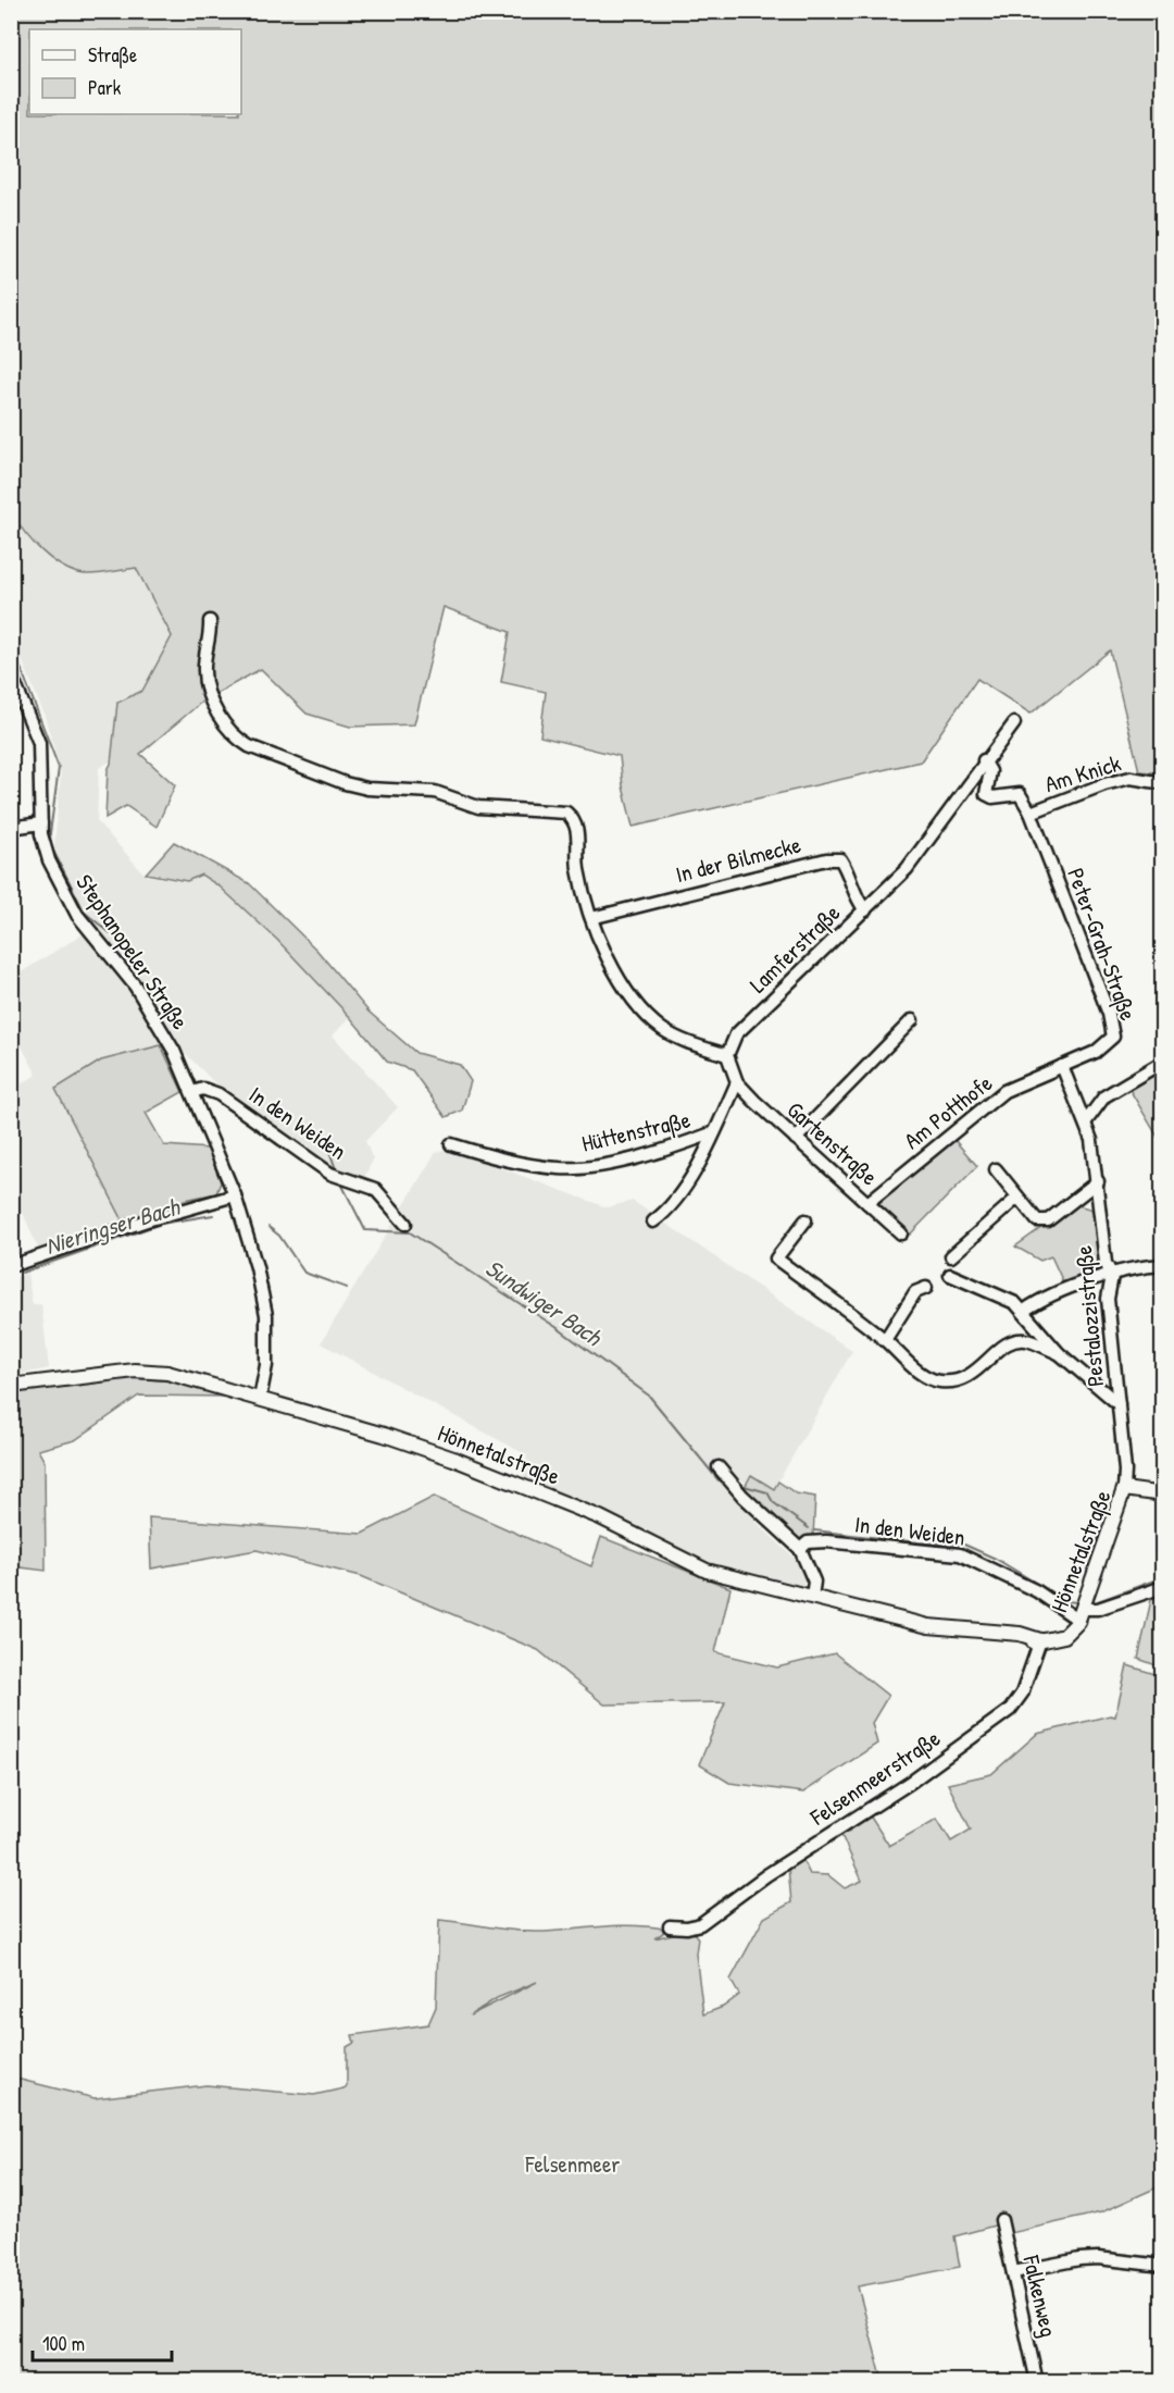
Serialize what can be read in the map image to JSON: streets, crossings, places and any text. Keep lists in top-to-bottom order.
{
  "streets": {
    "main road": ["Hönnetalstraße"],
    "street": [
      "Am Knick",
      "In der Bilmecke",
      "Peter-Grah-Straße",
      "Lamferstraße",
      "Stephanopeler Straße",
      "Am Potthofe",
      "In den Weiden",
      "Hüttenstraße",
      "Gartenstraße",
      "Pestalozzistraße",
      "Felsenmeerstraße",
      "Falkenweg"
    ]
  },
  "crossings": [
    ["Am Knick", "Peter-Grah-Straße"],
    ["Am Knick", "Lamferstraße"],
    ["In der Bilmecke", "Lamferstraße"],
    ["Peter-Grah-Straße", "Am Potthofe"],
    ["Peter-Grah-Straße", "Pestalozzistraße"],
    ["Stephanopeler Straße", "In den Weiden"],
    ["Stephanopeler Straße", "Hönnetalstraße"],
    ["Am Potthofe", "Gartenstraße"],
    ["Am Potthofe", "Pestalozzistraße"],
    ["In den Weiden", "Hönnetalstraße"],
    ["Pestalozzistraße", "Hönnetalstraße"],
    ["Hönnetalstraße", "Felsenmeerstraße"]
  ],
  "water": ["Nieringser Bach", "Sundwiger Bach"],
  "parks": ["Felsenmeer"],
  "legend": ["Straße", "Park"],
  "scale_bar": "100 m"
}
